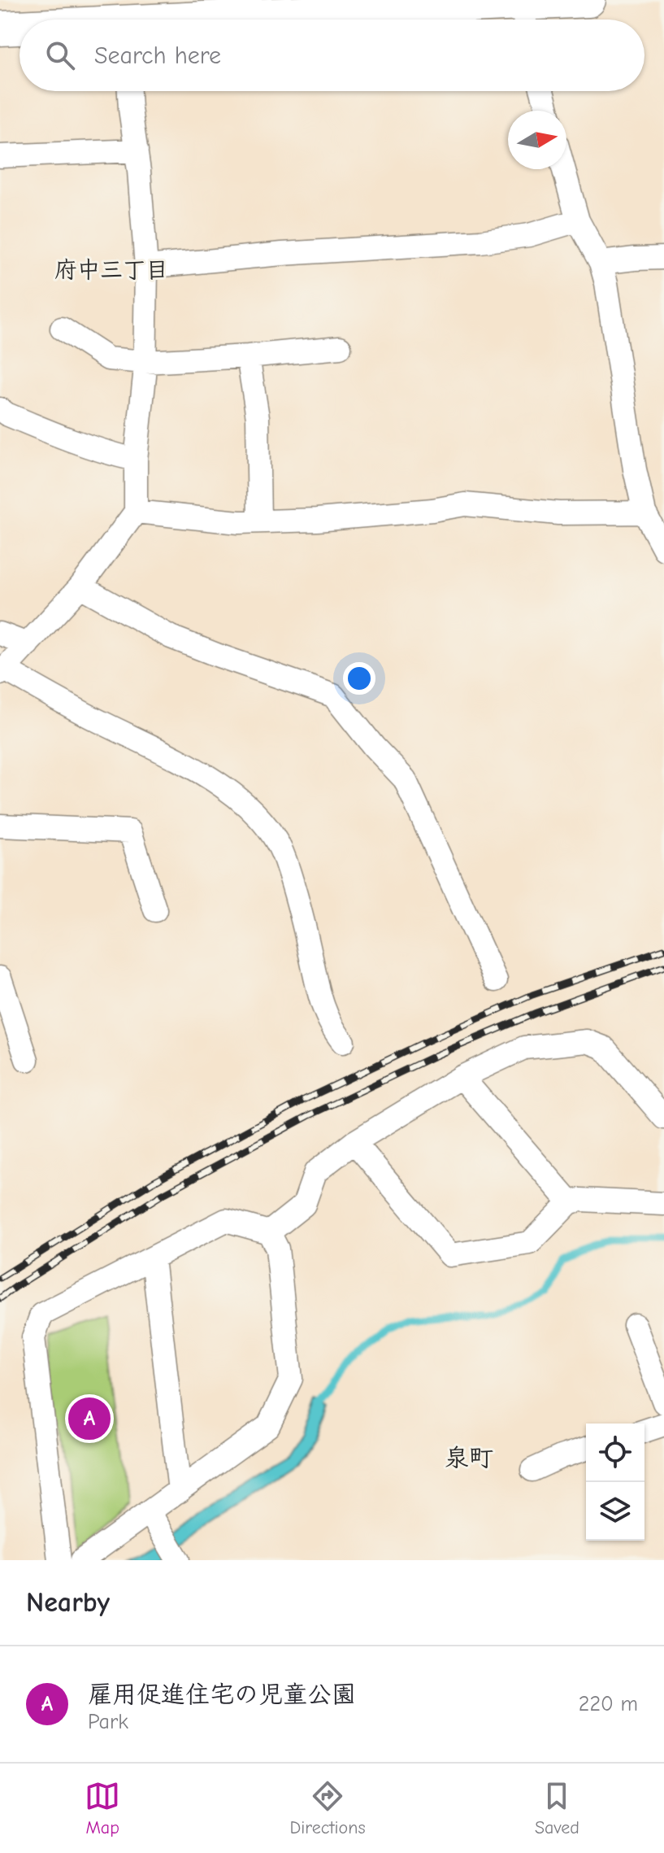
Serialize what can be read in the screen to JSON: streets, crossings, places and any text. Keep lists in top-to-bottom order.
{
  "districts": ["府中三丁目", "泉町"],
  "north": "right",
  "page": {
    "search": "Search here",
    "pins": "A",
    "heading": "Nearby",
    "list": [
      {
        "mark": "A",
        "name": "雇用促進住宅の児童公園",
        "note": "Park",
        "value": "220 m"
      }
    ],
    "nav": ["Map", "Directions", "Saved"]
  }
}
